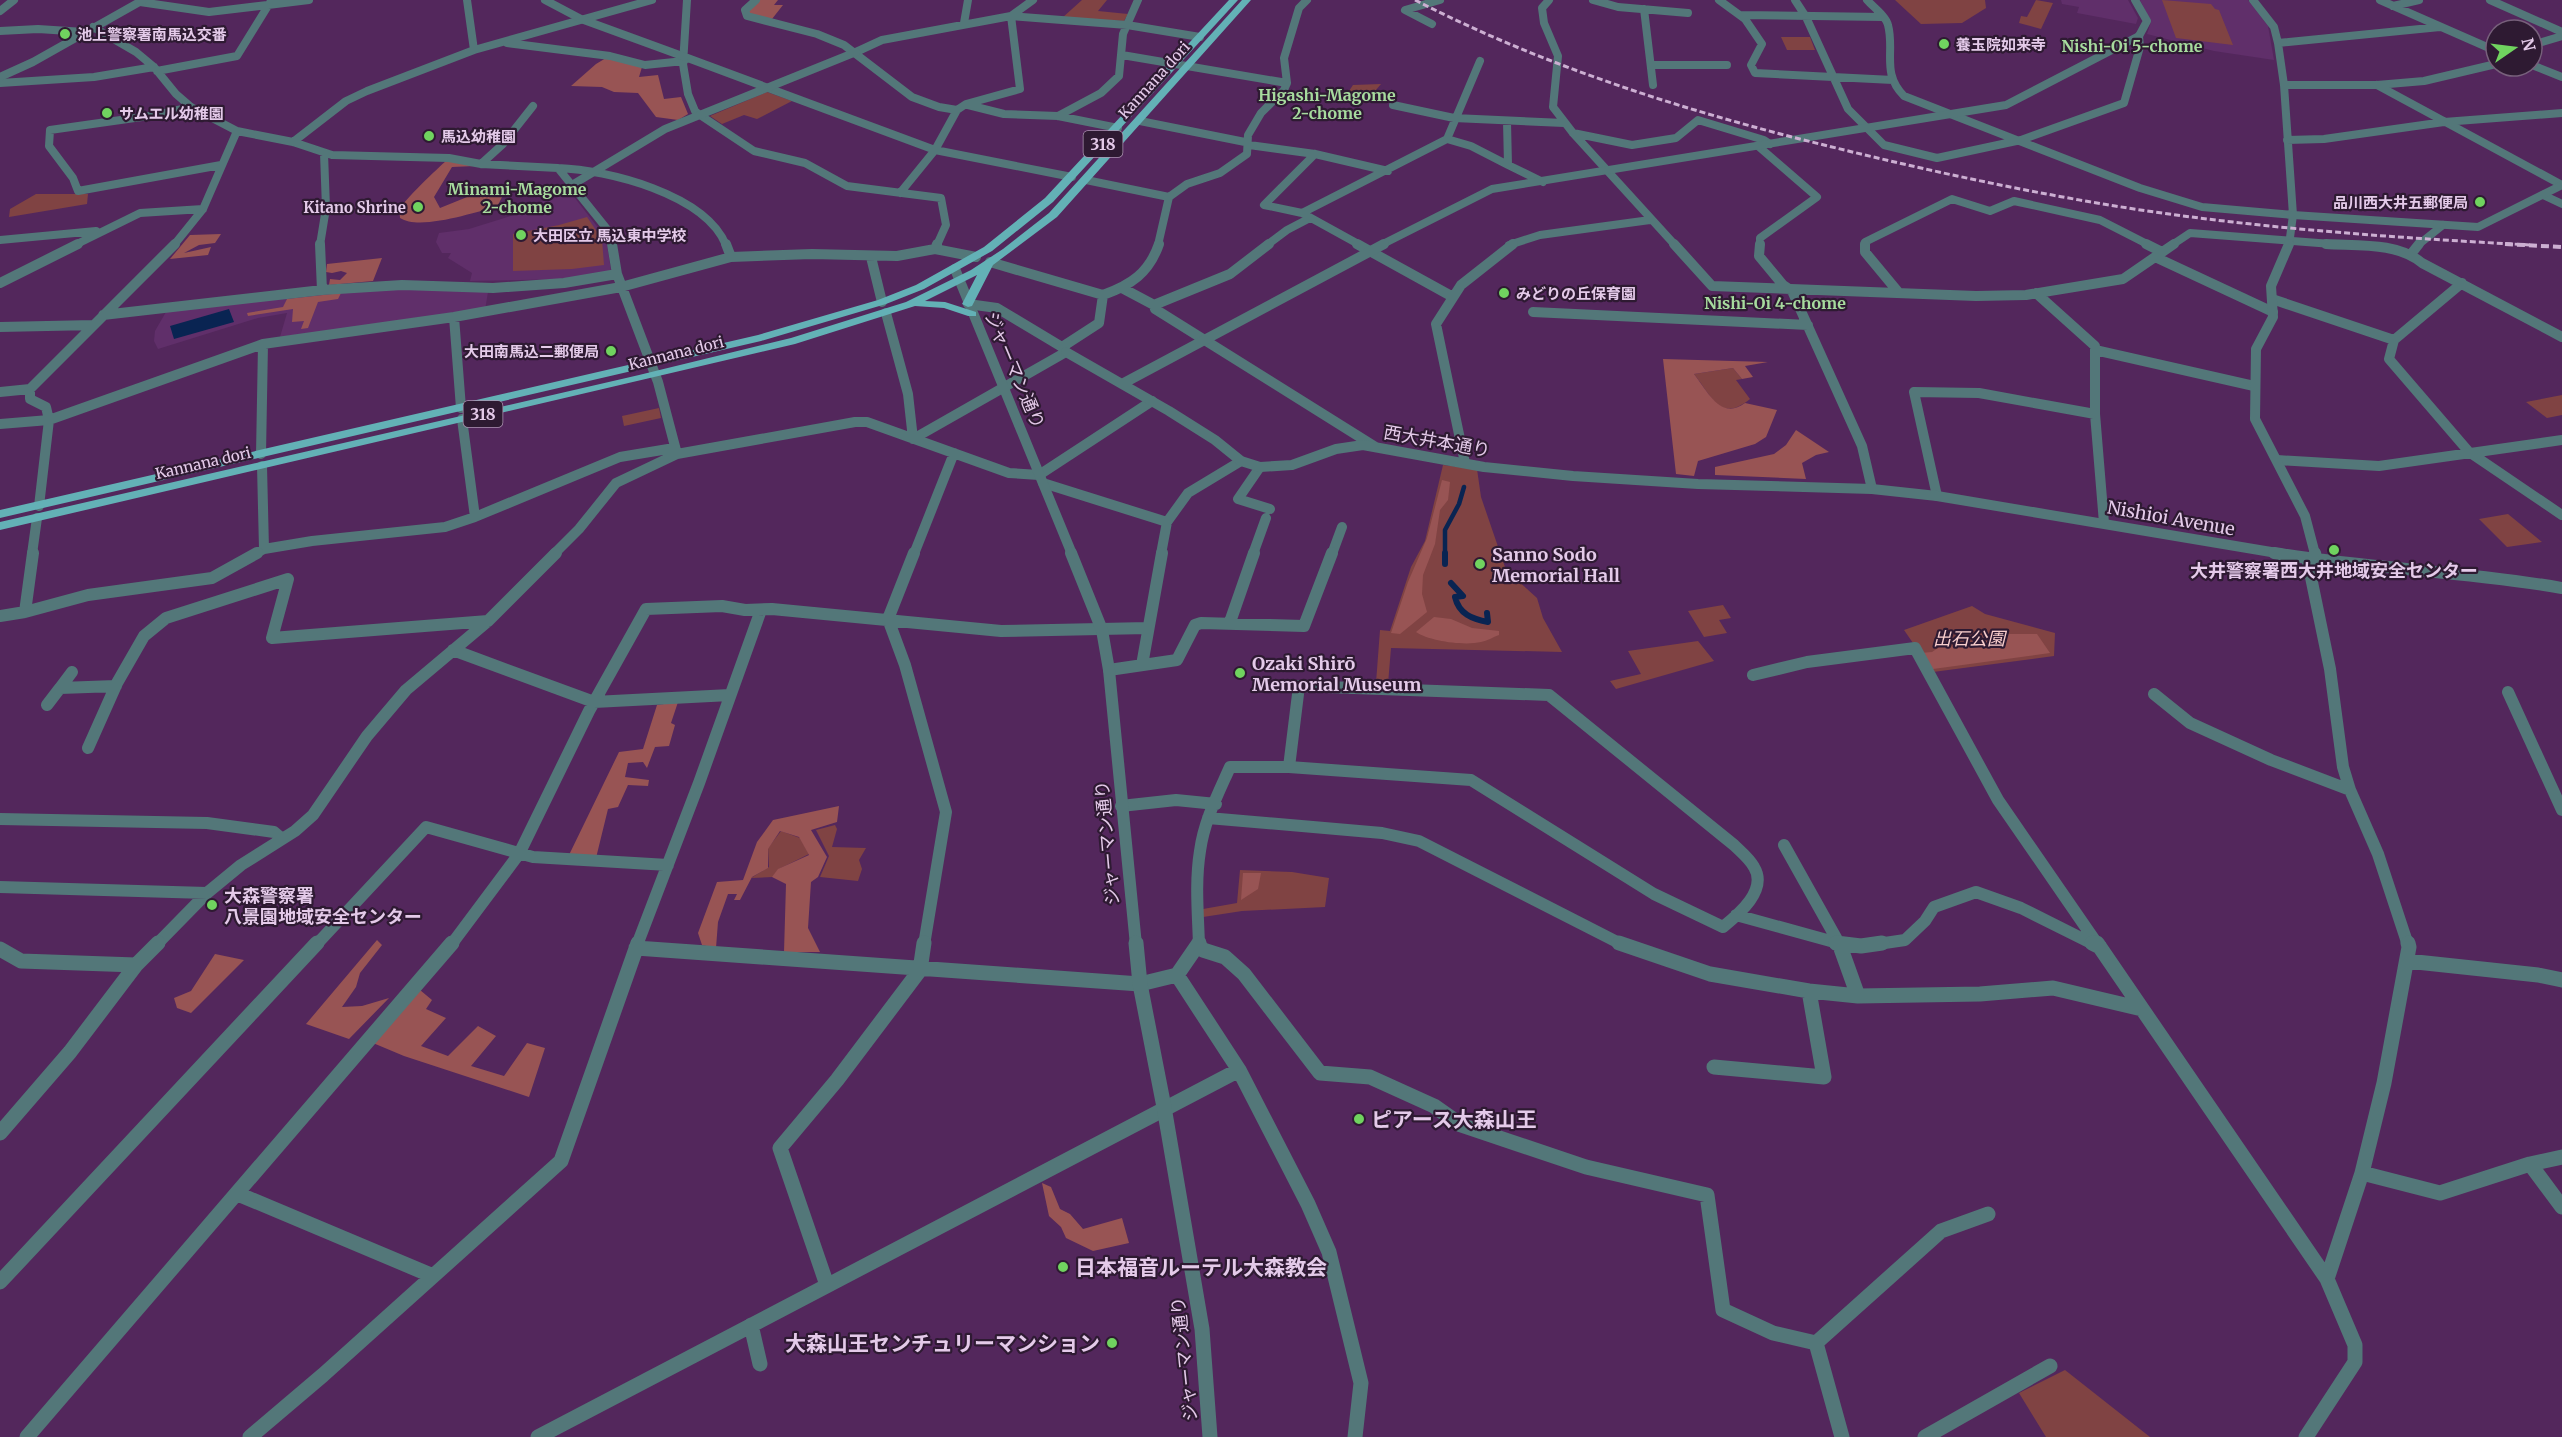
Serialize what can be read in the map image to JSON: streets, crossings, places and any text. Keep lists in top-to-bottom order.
{
  "streets": {
    "main road": ["Kannana dori", "318"],
    "street": ["ジャーマン通り", "西大井本通り", "Nishioi Avenue"]
  },
  "crossings": [
    ["Kannana dori", "ジャーマン通り"],
    ["ジャーマン通り", "西大井本通り"],
    ["西大井本通り", "Nishioi Avenue"]
  ],
  "districts": [
    "Nishi-Oi 5-chome",
    "Higashi-Magome 2-chome",
    "Minami-Magome 2-chome",
    "Nishi-Oi 4-chome"
  ],
  "parks": ["出石公園"],
  "places": [
    "池上警察署南馬込交番",
    "養玉院如来寺",
    "サムエル幼稚園",
    "馬込幼稚園",
    "品川西大井五郵便局",
    "Kitano Shrine",
    "大田区立 馬込東中学校",
    "みどりの丘保育園",
    "大田南馬込二郵便局",
    "大井警察署西大井地域安全センター",
    "Sanno Sodo Memorial Hall",
    "Ozaki Shirō Memorial Museum",
    "大森警察署 八景園地域安全センター",
    "ピアース大森山王",
    "日本福音ルーテル大森教会",
    "大森山王センチュリーマンション"
  ],
  "north": "right"
}
